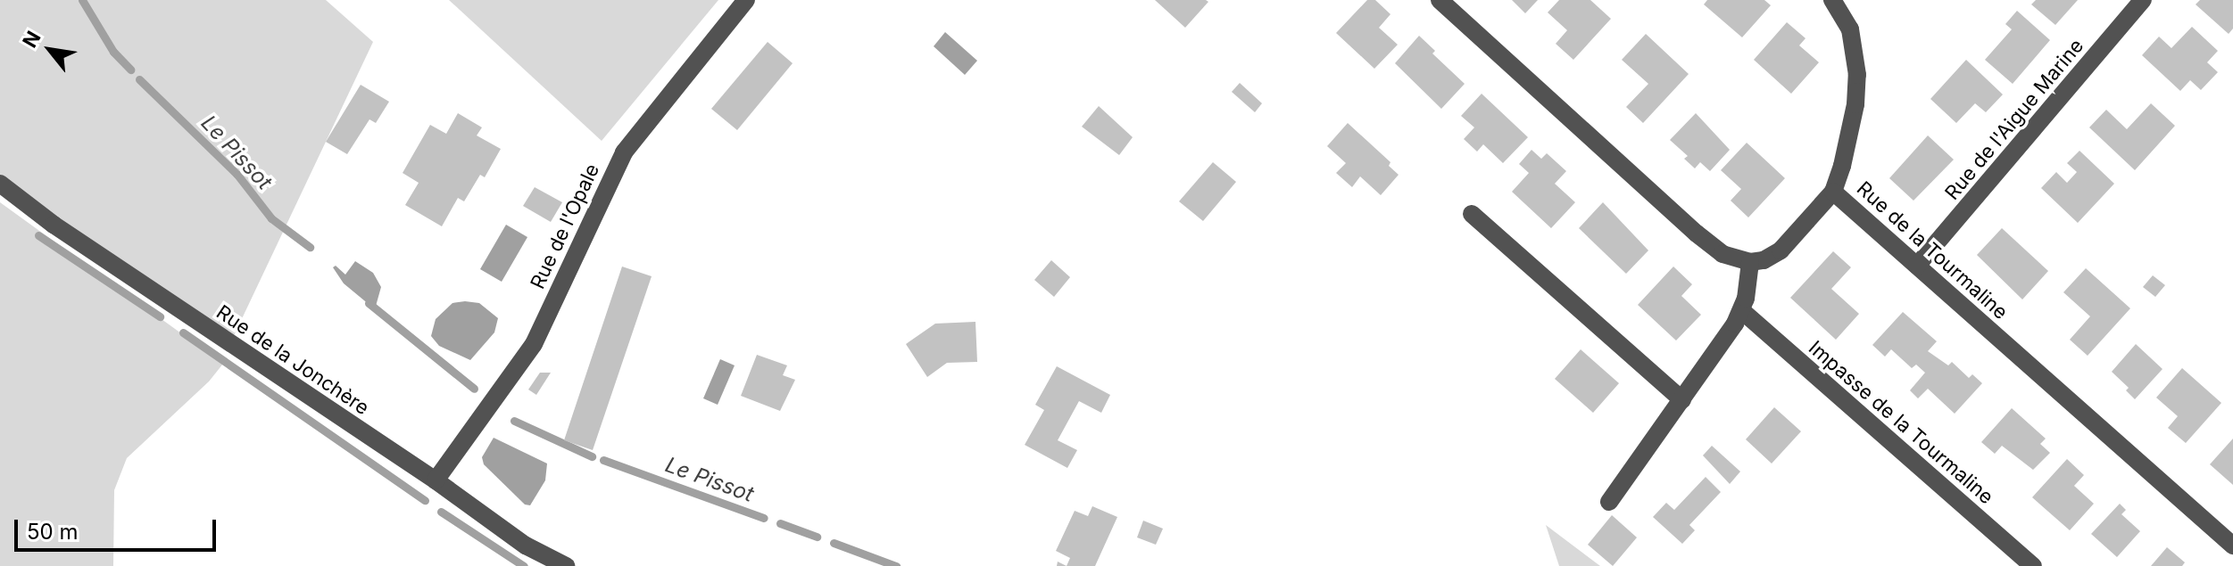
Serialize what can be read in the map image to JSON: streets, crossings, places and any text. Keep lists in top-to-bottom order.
{
  "streets": {
    "street": [
      "Rue de l'Aigue Marine",
      "Rue de l'Opale",
      "Rue de la Tourmaline",
      "Rue de la Jonchère",
      "Impasse de la Tourmaline"
    ]
  },
  "crossings": [
    ["Rue de l'Aigue Marine", "Rue de la Tourmaline"],
    ["Rue de l'Opale", "Rue de la Jonchère"]
  ],
  "water": ["Le Pissot"],
  "scale_bar": "50 m",
  "north": "top left"
}
